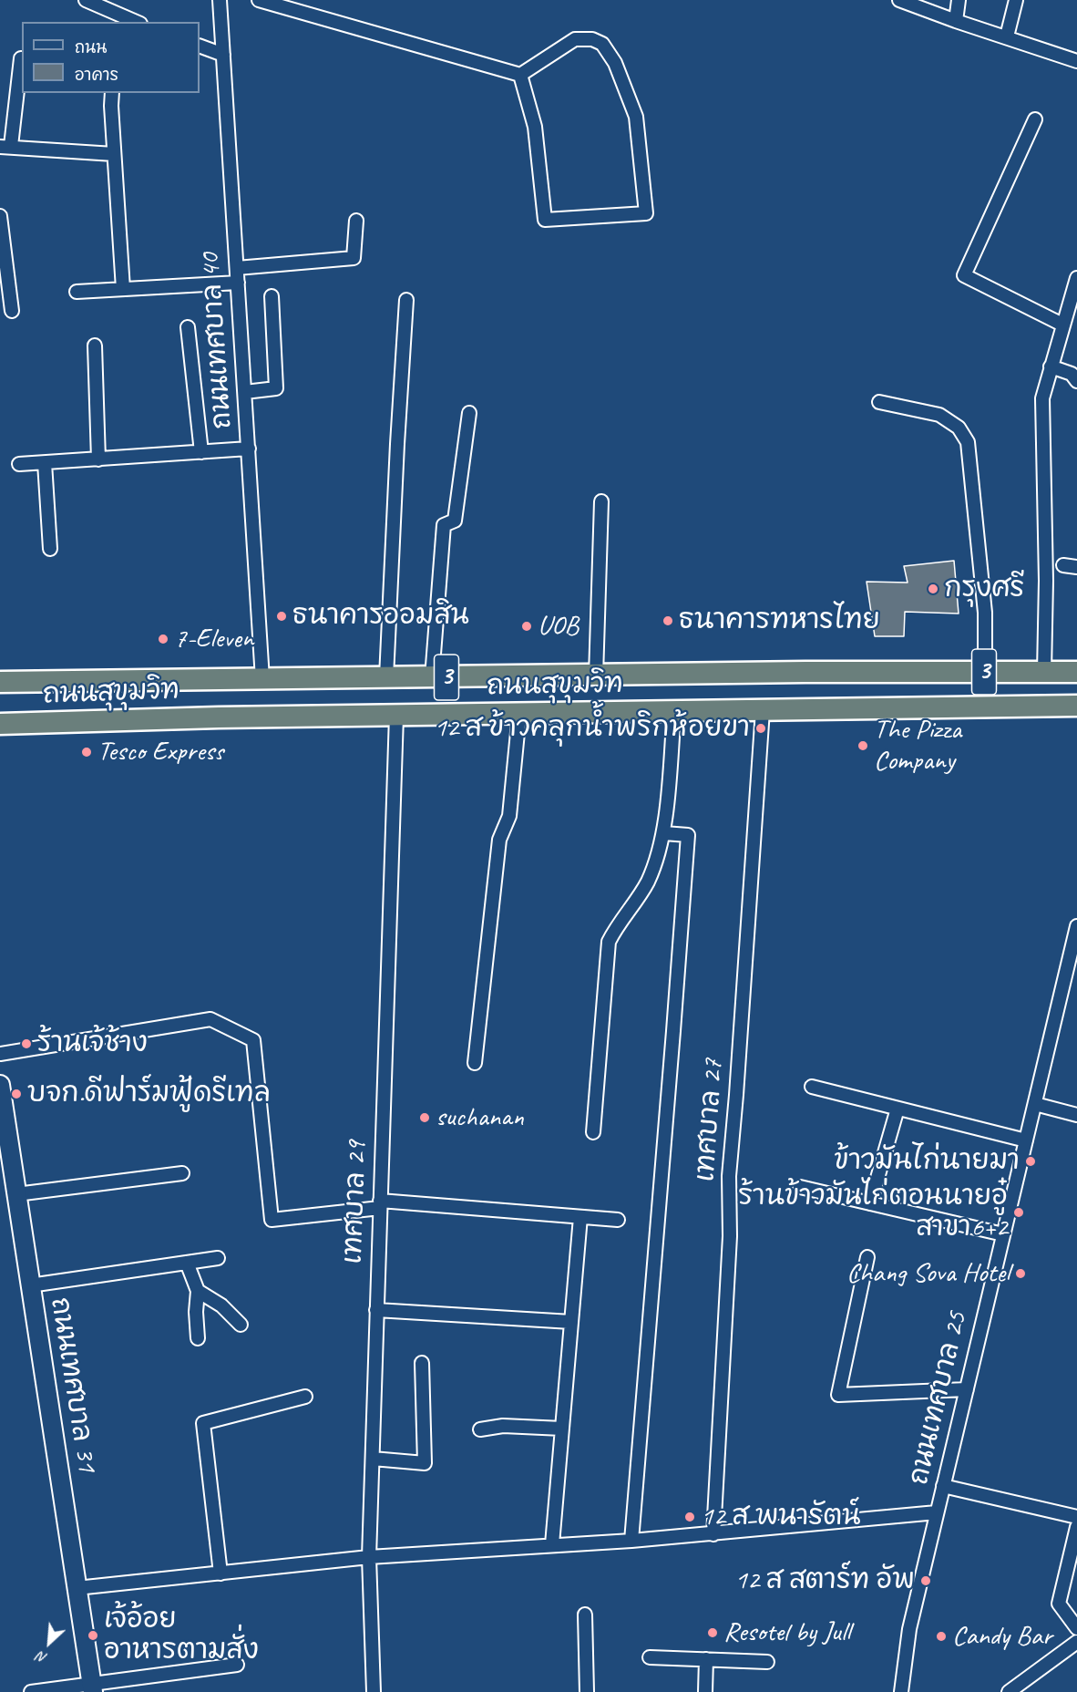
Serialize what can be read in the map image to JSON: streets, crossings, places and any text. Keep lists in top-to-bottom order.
{
  "streets": {
    "highway": ["3", "ถนนสุขุมวิท"],
    "main road": ["ถนนเทศบาล 31"],
    "street": [
      "ถนนเทศบาล 40",
      "เทศบาล 27",
      "เทศบาล 29",
      "ถนนเทศบาล 25"
    ]
  },
  "crossings": [
    ["ถนนเทศบาล 40", "ถนนสุขุมวิท"],
    ["ถนนสุขุมวิท", "เทศบาล 27"],
    ["ถนนสุขุมวิท", "เทศบาล 29"]
  ],
  "places": [
    "กรุงศรี",
    "ธนาคารออมสิน",
    "ธนาคารทหารไทย",
    "UOB",
    "7-Eleven",
    "12 ส ข้าวคลุกน้ำพริกห้อยขา",
    "The Pizza Company",
    "Tesco Express",
    "ร้านเจ้ช้าง",
    "บจก.ดีฟาร์มฟู้ดรีเทล",
    "suchanan",
    "ข้าวมันไก่นายมา",
    "ร้านข้าวมันไก่ตอนนายอู๋ สาขา6+2",
    "Chang Sova Hotel",
    "12 ส พนารัตน์",
    "12 ส สตาร์ท อัพ",
    "Resotel by Jull",
    "เจ้อ้อย อาหารตามสั่ง",
    "Candy Bar"
  ],
  "legend": ["ถนน", "อาคาร"],
  "north": "bottom left"
}
